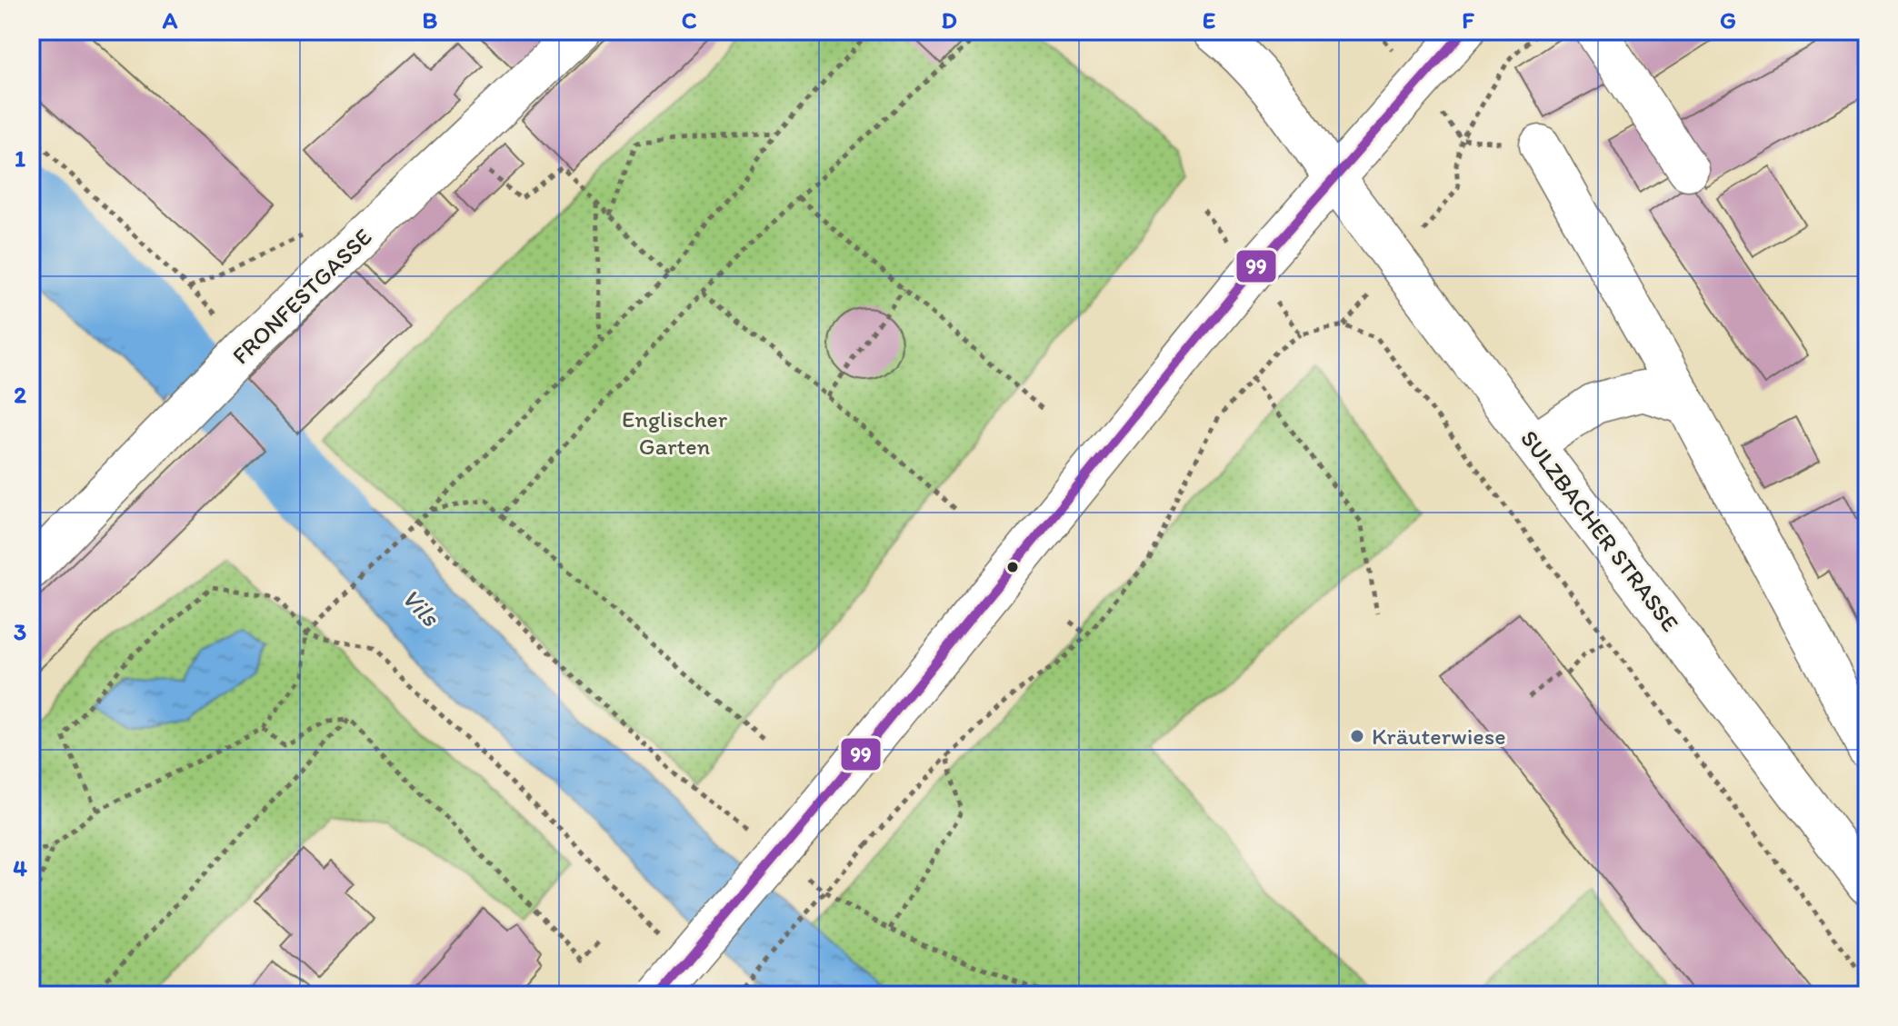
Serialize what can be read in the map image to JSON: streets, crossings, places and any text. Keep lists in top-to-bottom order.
{
  "streets": {
    "main road": ["FRONFESTGASSE", "SULZBACHER STRASSE"]
  },
  "water": ["Vils"],
  "parks": ["Englischer Garten"],
  "places": ["Kräuterwiese"],
  "lines": ["transit line 99"],
  "grid": {
    "columns": [
      "A",
      "B",
      "C",
      "D",
      "E",
      "F",
      "G"
    ],
    "rows": [
      "1",
      "2",
      "3",
      "4"
    ]
  }
}
